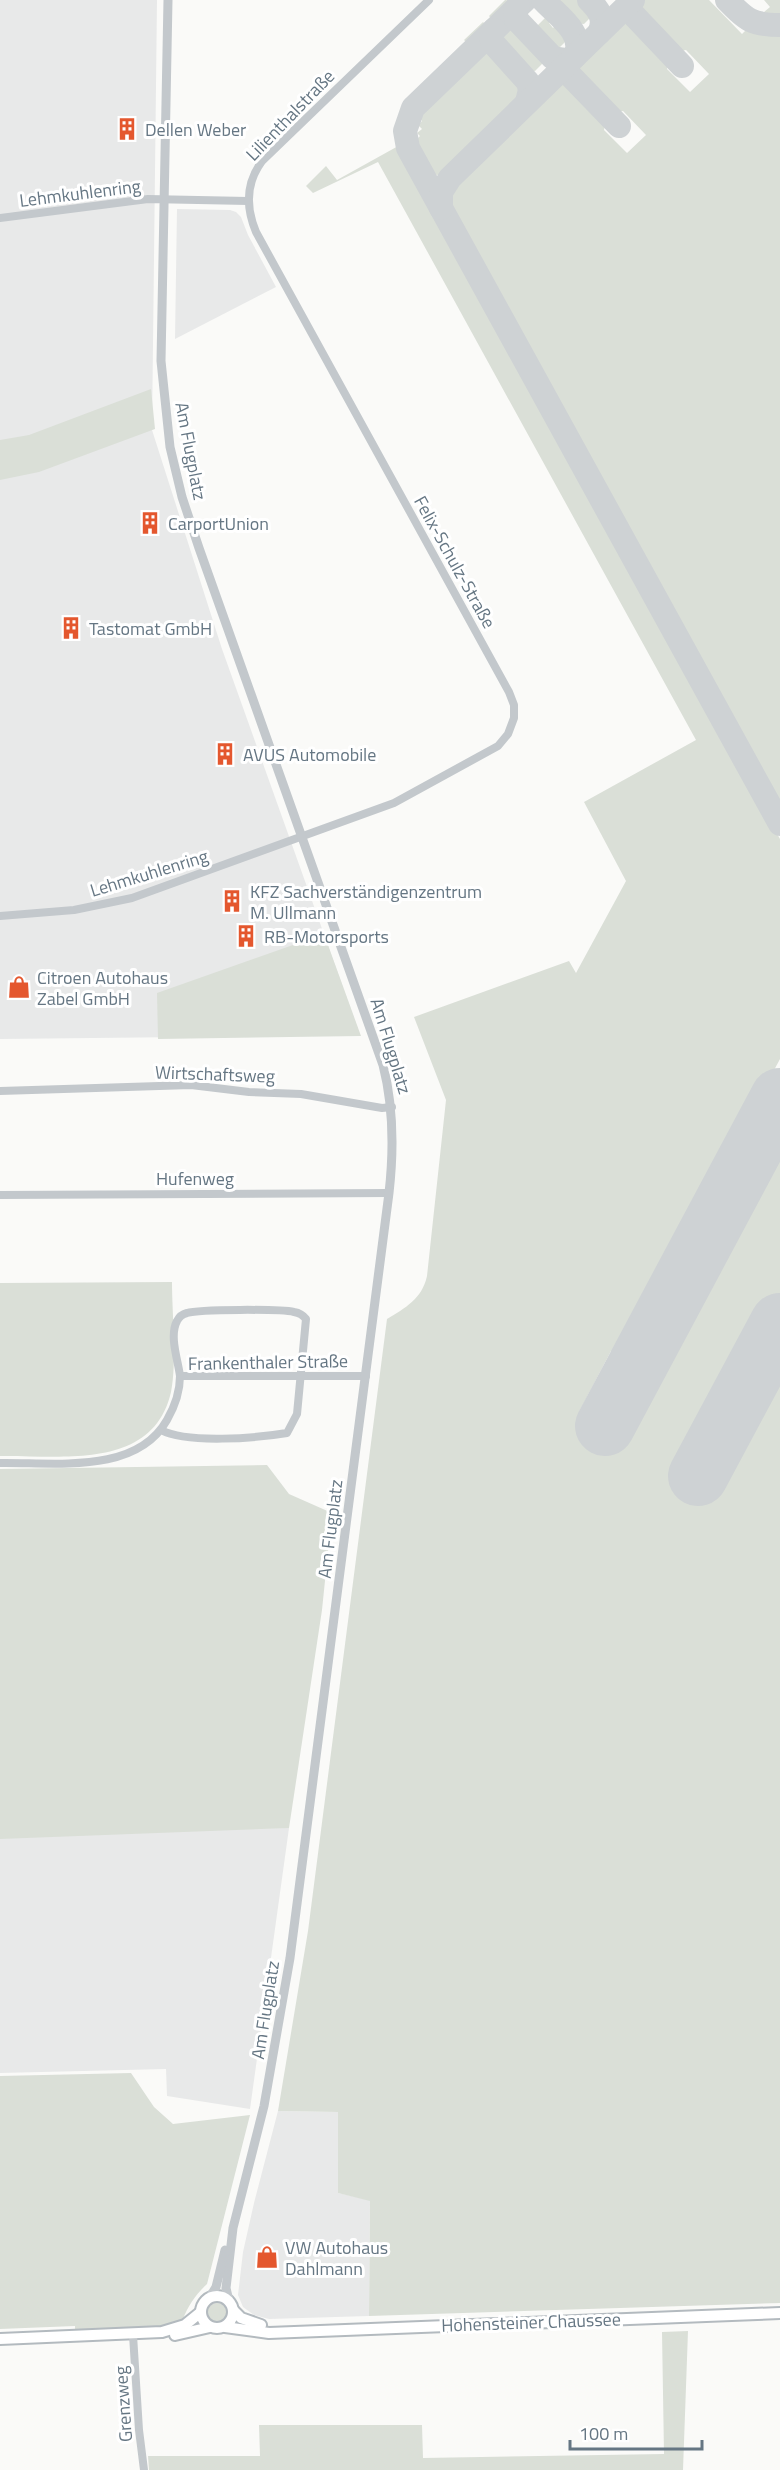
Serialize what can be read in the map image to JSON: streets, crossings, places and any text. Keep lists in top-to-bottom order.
{
  "streets": {
    "main road": ["Hohensteiner Chaussee"],
    "street": [
      "Lilienthalstraße",
      "Lehmkuhlenring",
      "Am Flugplatz",
      "Felix-Schulz-Straße",
      "Wirtschaftsweg",
      "Hufenweg",
      "Frankenthaler Straße",
      "Grenzweg"
    ]
  },
  "crossings": [
    ["Lilienthalstraße", "Felix-Schulz-Straße"],
    ["Lehmkuhlenring", "Am Flugplatz"],
    ["Lehmkuhlenring", "Felix-Schulz-Straße"],
    ["Am Flugplatz", "Felix-Schulz-Straße"],
    ["Am Flugplatz", "Wirtschaftsweg"],
    ["Am Flugplatz", "Hufenweg"],
    ["Am Flugplatz", "Frankenthaler Straße"],
    ["Am Flugplatz", "Hohensteiner Chaussee"]
  ],
  "places": {
    "building": [
      "Dellen Weber",
      "CarportUnion",
      "Tastomat GmbH",
      "AVUS Automobile",
      "KFZ Sachverständigenzentrum M. Ullmann",
      "RB-Motorsports"
    ],
    "shop": ["Citroen Autohaus Zabel GmbH", "VW Autohaus Dahlmann"]
  },
  "scale_bar": "100 m"
}
